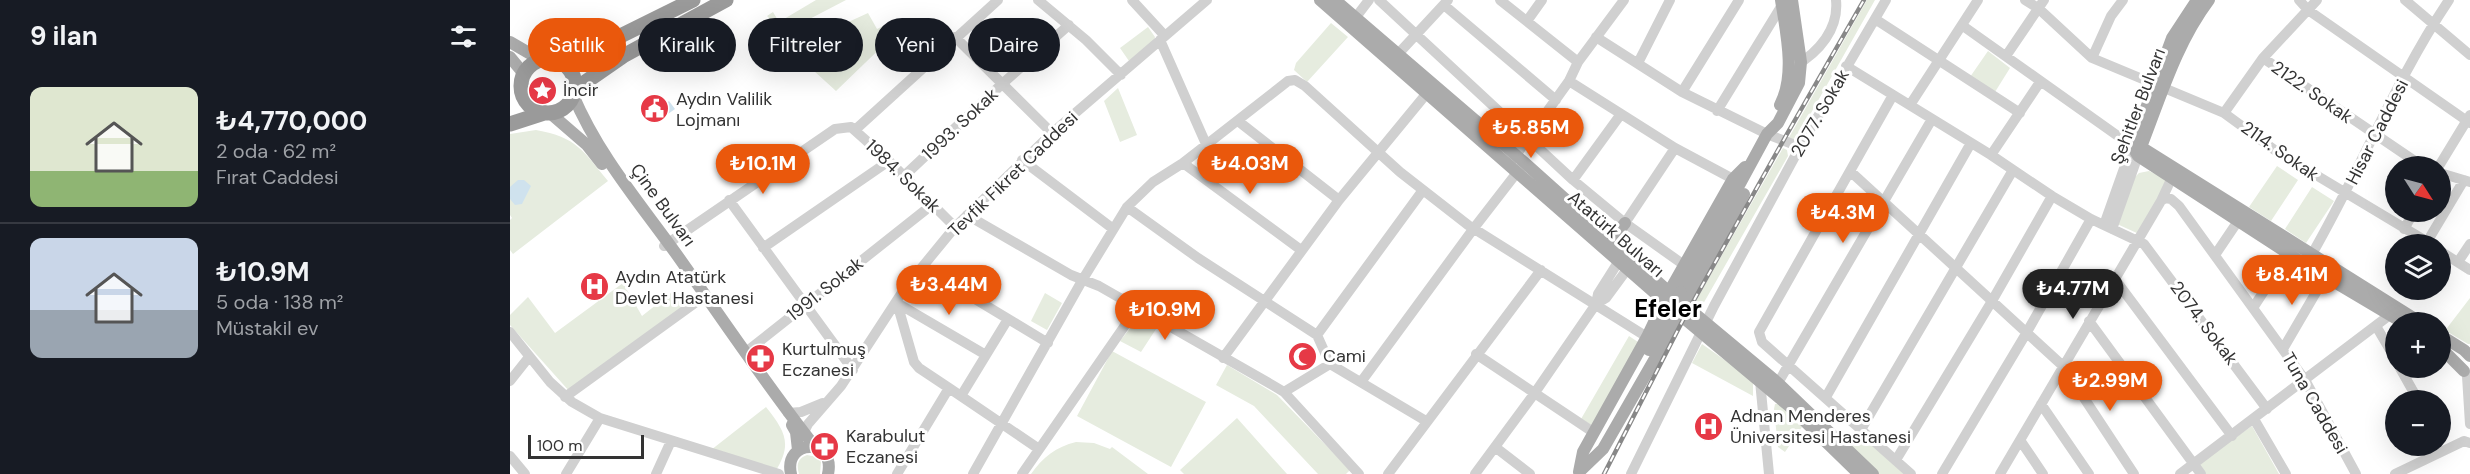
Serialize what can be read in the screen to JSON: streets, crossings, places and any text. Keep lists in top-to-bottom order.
{
  "streets": {
    "main road": ["Şehitler Bulvarı", "Çine Bulvarı", "Atatürk Bulvarı"],
    "street": [
      "2122. Sokak",
      "2077. Sokak",
      "1993. Sokak",
      "Hisar Caddesi",
      "2114. Sokak",
      "Tevfik Fikret Caddesi",
      "1984. Sokak",
      "1991. Sokak",
      "2074. Sokak",
      "Tuna Caddesi"
    ]
  },
  "crossings": [
    ["2122. Sokak", "Hisar Caddesi"],
    ["Şehitler Bulvarı", "2114. Sokak"],
    ["2077. Sokak", "Atatürk Bulvarı"],
    ["1993. Sokak", "1984. Sokak"],
    ["Hisar Caddesi", "2114. Sokak"],
    ["Tevfik Fikret Caddesi", "1984. Sokak"],
    ["Tevfik Fikret Caddesi", "Çine Bulvarı"],
    ["1984. Sokak", "1991. Sokak"],
    ["Çine Bulvarı", "1991. Sokak"]
  ],
  "districts": ["Efeler"],
  "places": {
    "place": ["İncir"],
    "public building": ["Aydın Valilik Lojmanı"],
    "hospital": ["Aydın Atatürk Devlet Hastanesi", "Adnan Menderes Üniversitesi Hastanesi"],
    "mosque": ["Cami"],
    "pharmacy": ["Kurtulmuş Eczanesi", "Karabulut Eczanesi"]
  },
  "scale_bar": "100 m",
  "north": "bottom right",
  "page": {
    "heading": "9 ilan",
    "chip": [
      "Satılık",
      "Kiralık",
      "Filtreler",
      "Yeni",
      "Daire"
    ],
    "list": [
      {
        "name": "₺4,770,000",
        "note": "2 oda · 62 m² · Fırat Caddesi"
      },
      {
        "name": "₺10.9M",
        "note": "5 oda · 138 m² · Müstakil ev"
      }
    ],
    "price": [
      "₺5.85M",
      "₺10.1M",
      "₺4.03M",
      "₺4.3M",
      "₺8.41M",
      "₺3.44M",
      "₺4.77M",
      "₺10.9M",
      "₺2.99M"
    ],
    "map_buttons": ["+", "−"],
    "scale": "100 m"
  }
}
